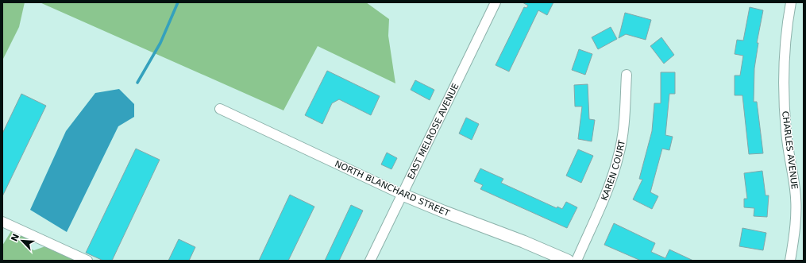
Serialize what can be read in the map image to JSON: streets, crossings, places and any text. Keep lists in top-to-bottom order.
{
  "streets": {
    "street": [
      "EAST MELROSE AVENUE",
      "CHARLES AVENUE",
      "KAREN COURT",
      "NORTH BLANCHARD STREET"
    ]
  },
  "crossings": [
    ["EAST MELROSE AVENUE", "NORTH BLANCHARD STREET"]
  ],
  "north": "top left"
}
